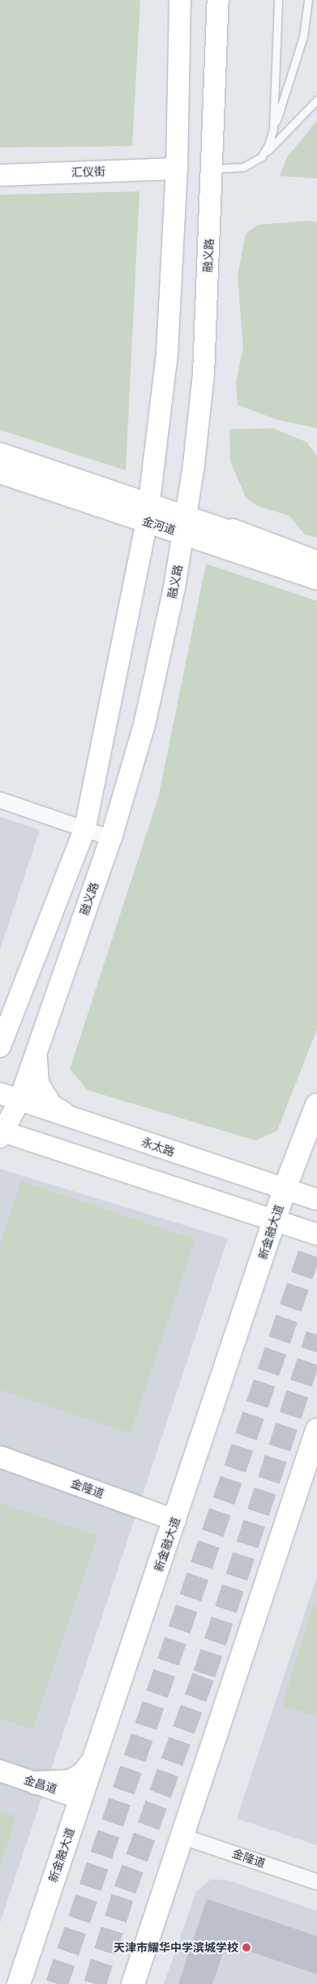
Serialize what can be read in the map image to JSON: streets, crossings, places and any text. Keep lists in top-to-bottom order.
{
  "streets": {
    "main road": [
      "汇仪街",
      "融义路",
      "金河道",
      "永太路",
      "新金融大道",
      "金隆道",
      "金昌道"
    ]
  },
  "crossings": [
    ["融义路", "金河道"],
    ["融义路", "永太路"],
    ["永太路", "新金融大道"],
    ["新金融大道", "金隆道"],
    ["新金融大道", "金昌道"]
  ],
  "places": ["天津市耀华中学滨城学校"]
}
